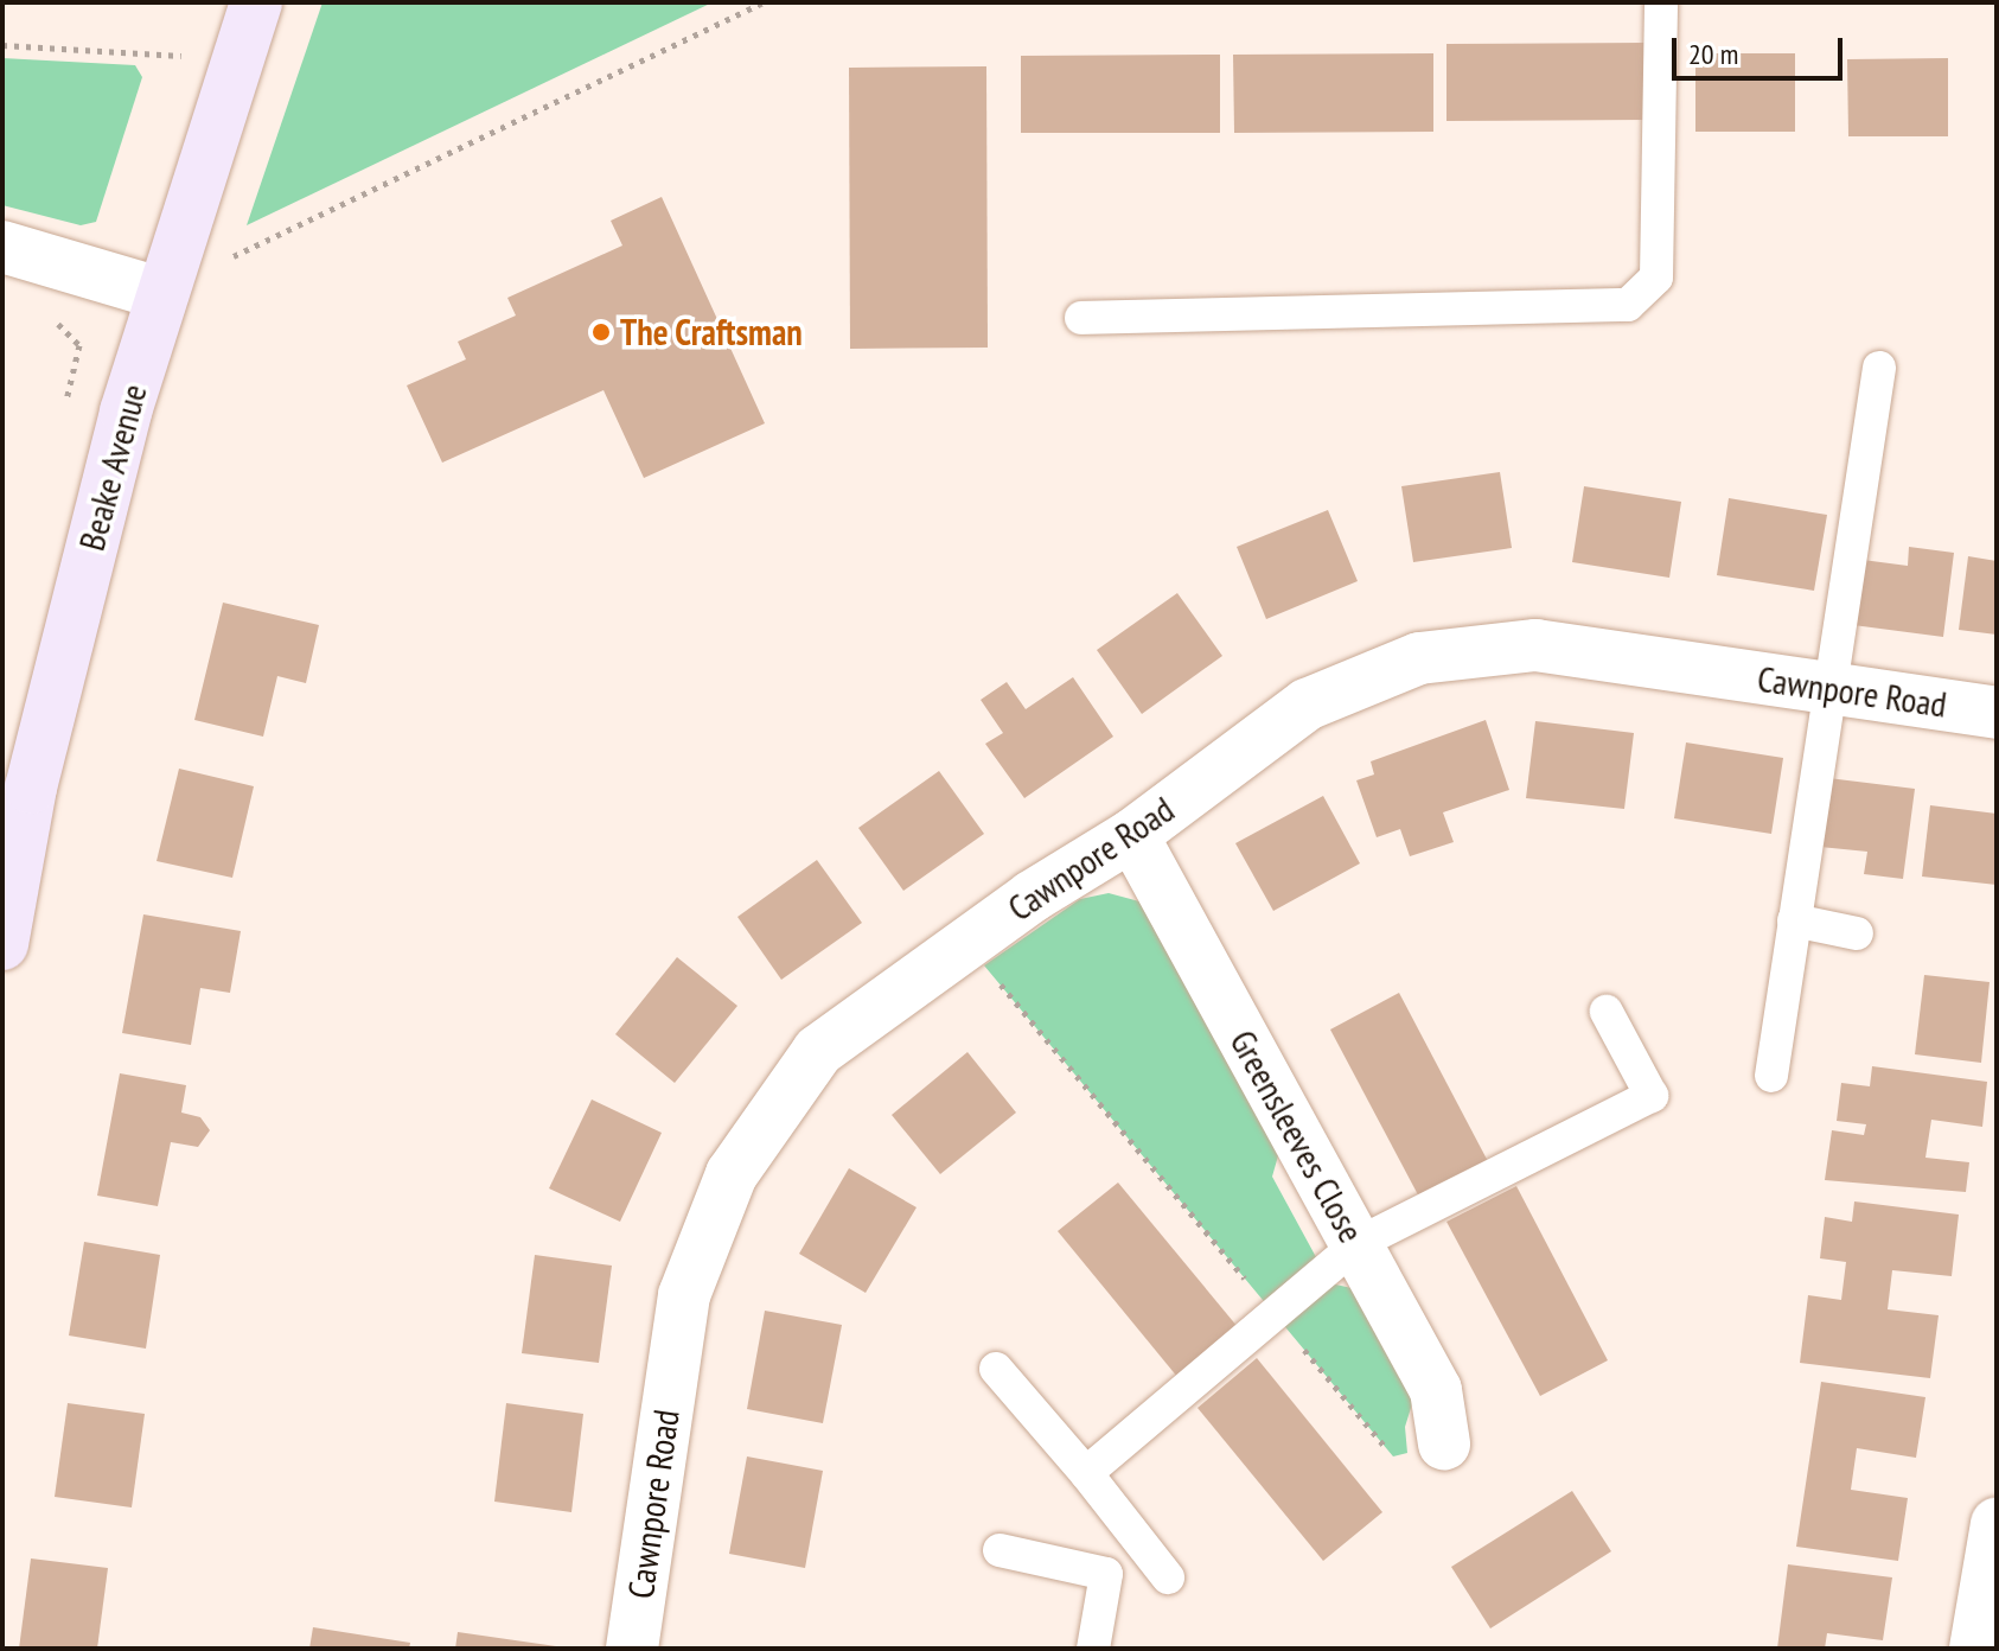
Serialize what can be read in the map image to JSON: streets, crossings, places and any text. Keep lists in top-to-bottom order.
{
  "streets": {
    "street": ["Beake Avenue", "Cawnpore Road", "Greensleeves Close"]
  },
  "crossings": [
    ["Cawnpore Road", "Greensleeves Close"]
  ],
  "places": ["The Craftsman"],
  "scale_bar": "20 m"
}
